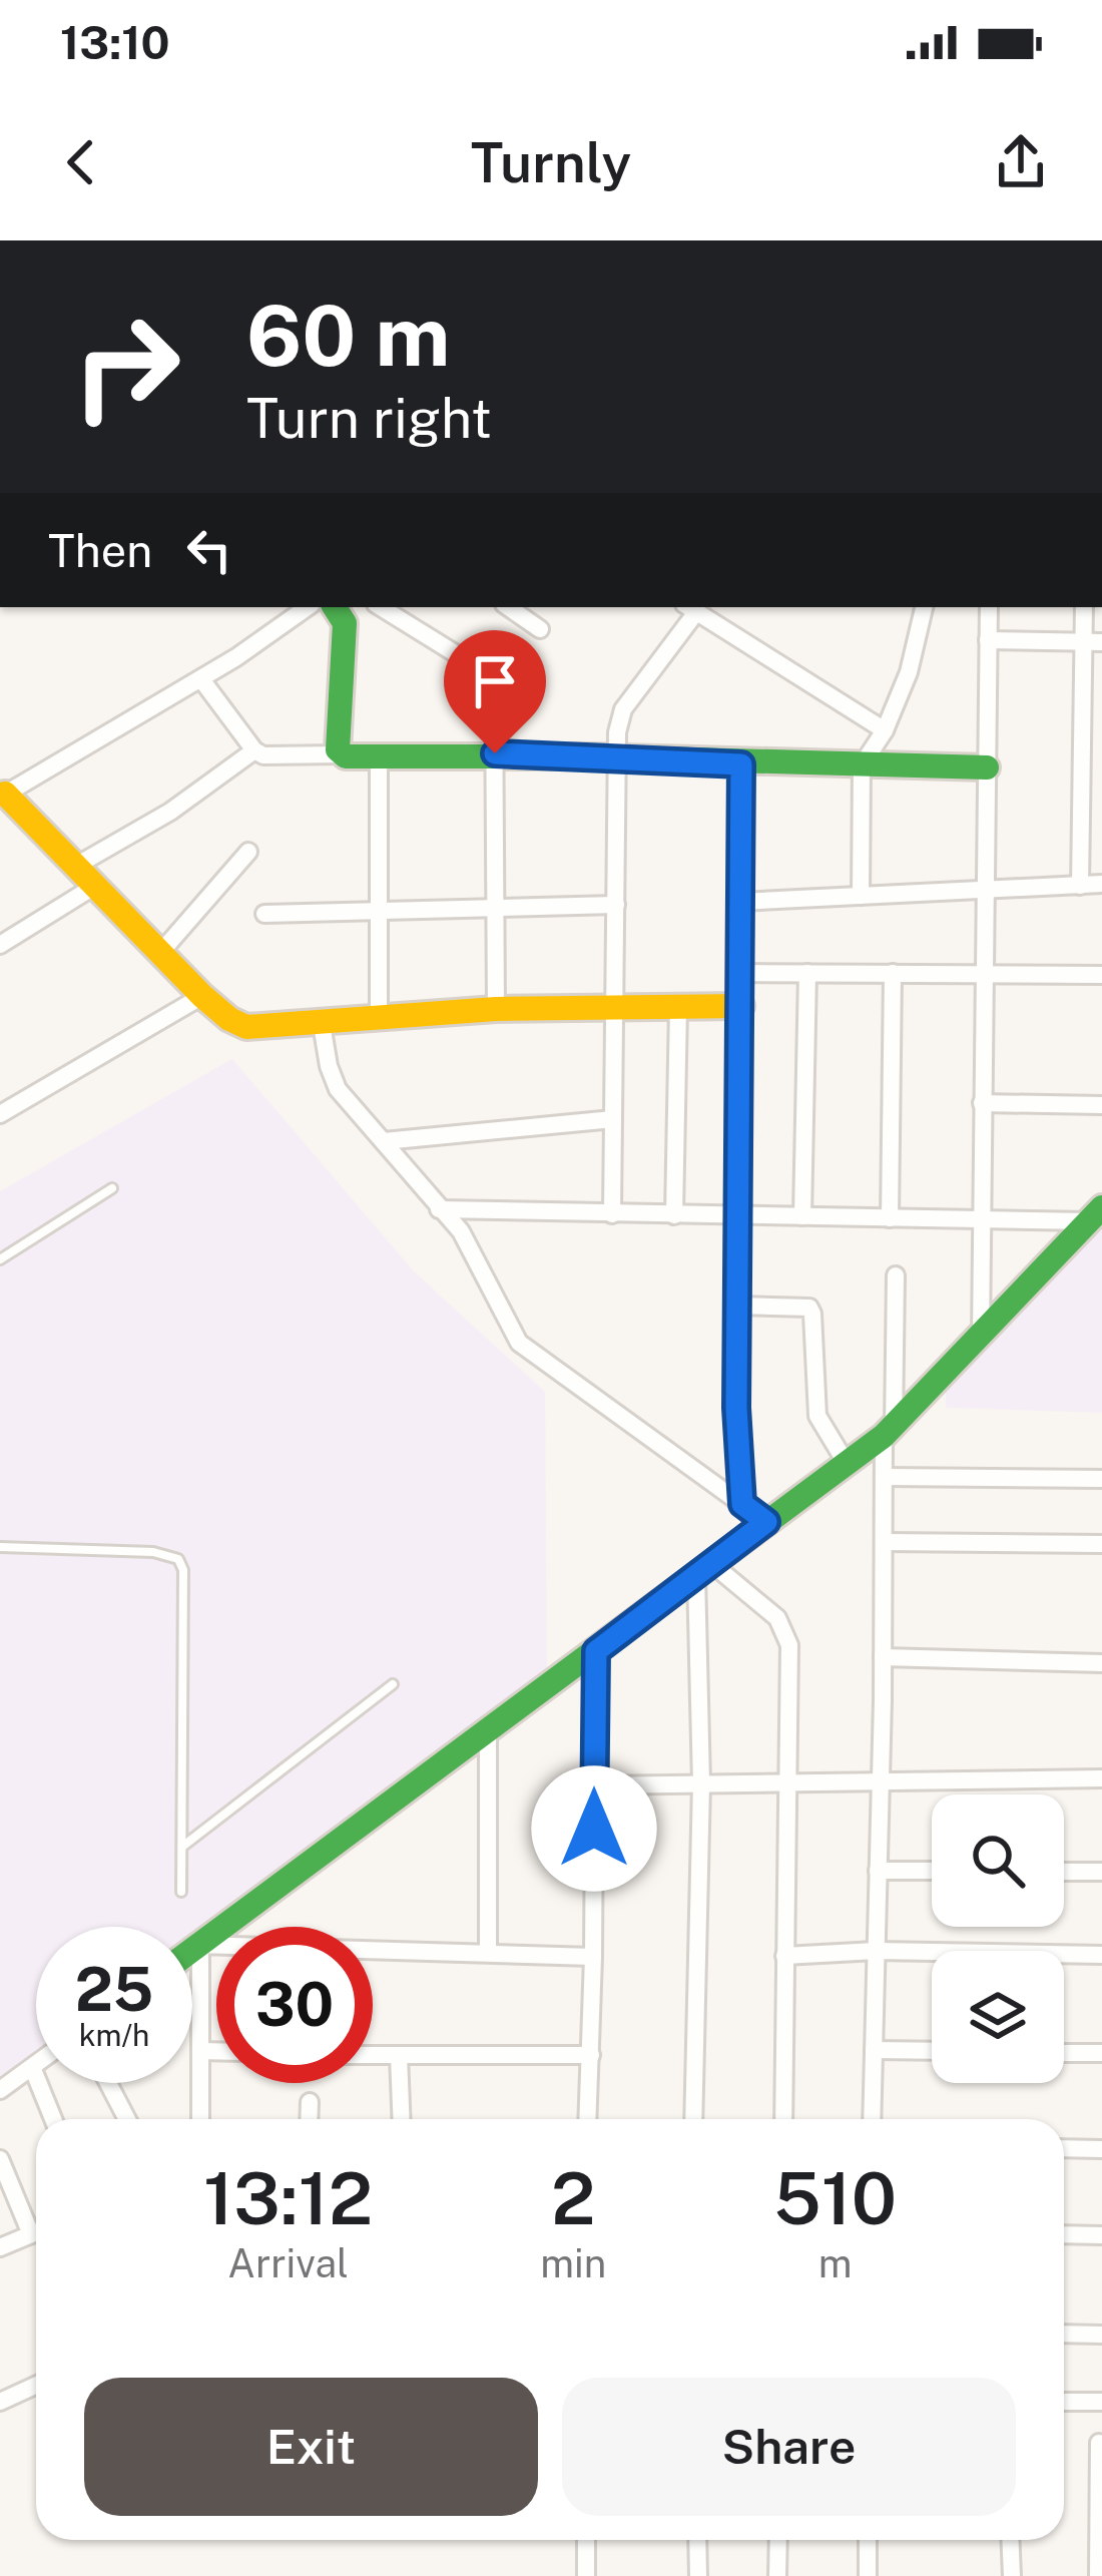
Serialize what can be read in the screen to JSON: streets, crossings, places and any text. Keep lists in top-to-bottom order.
{
  "page": {
    "status": "13:10",
    "header": "Turnly",
    "turn": ["60 m", "Turn right"],
    "then": "Then",
    "speed": "25 km/h",
    "limit": "30",
    "eta": [
      "13:12",
      "Arrival",
      "2",
      "min",
      "510",
      "m"
    ],
    "buttons": ["Exit", "Share"]
  }
}
